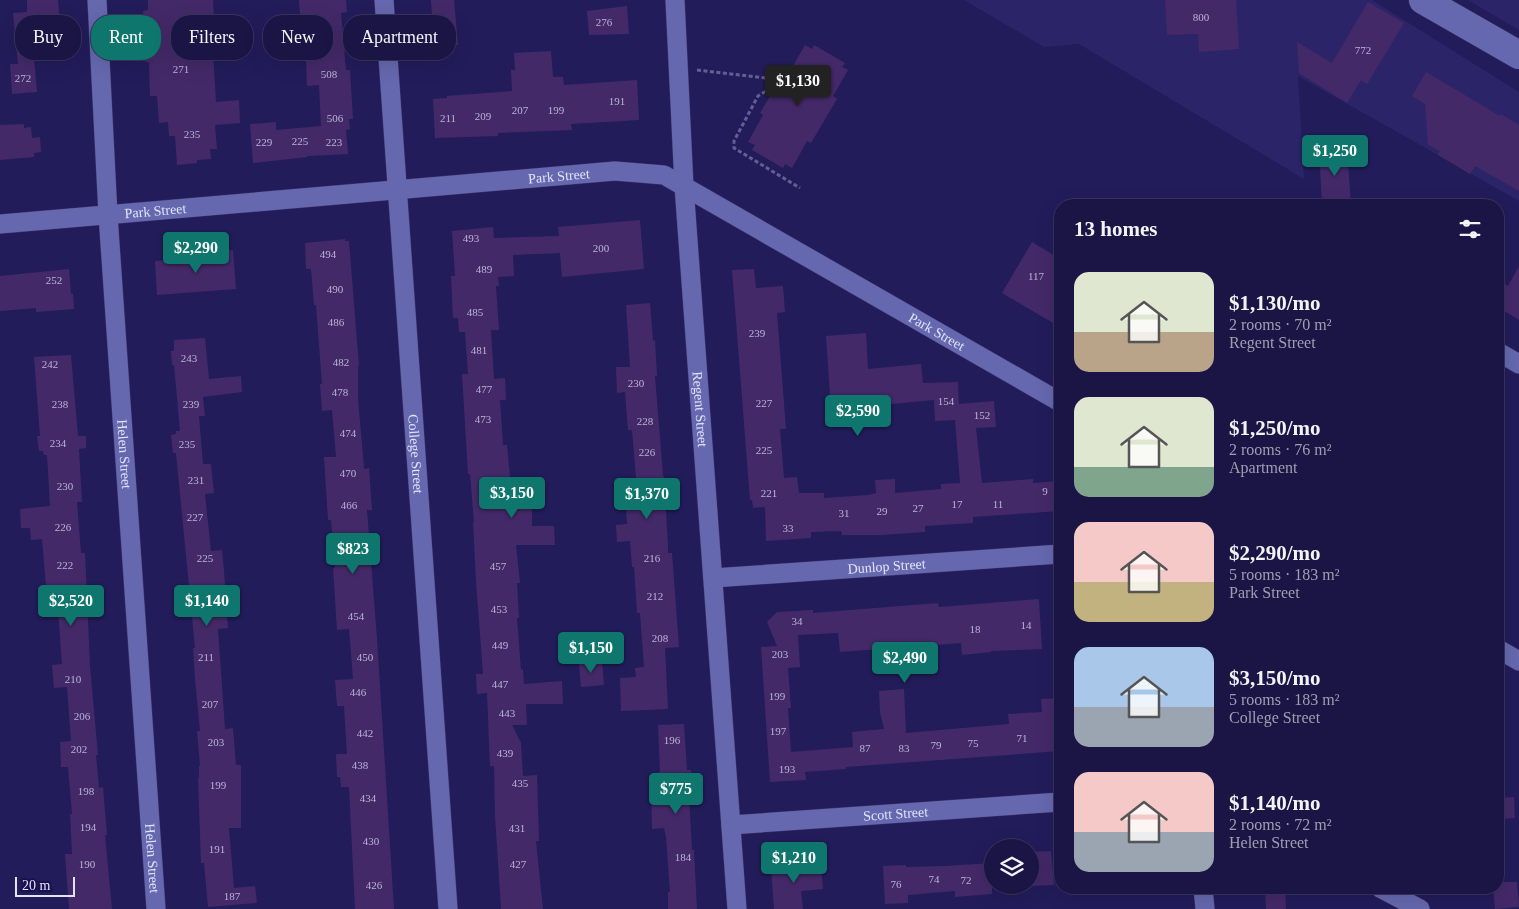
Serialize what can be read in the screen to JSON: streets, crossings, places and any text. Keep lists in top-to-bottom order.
{
  "streets": {
    "street": [
      "Park Street",
      "Regent Street",
      "Helen Street",
      "College Street",
      "Dunlop Street",
      "Scott Street"
    ]
  },
  "crossings": [
    ["Park Street", "Regent Street"],
    ["Park Street", "Helen Street"],
    ["Park Street", "College Street"],
    ["Regent Street", "Dunlop Street"],
    ["Regent Street", "Scott Street"]
  ],
  "house_numbers": [
    "800",
    "276",
    "772",
    "271",
    "508",
    "272",
    "191",
    "207",
    "199",
    "209",
    "506",
    "211",
    "235",
    "225",
    "229",
    "223",
    "493",
    "200",
    "494",
    "489",
    "117",
    "252",
    "490",
    "485",
    "486",
    "239",
    "481",
    "243",
    "482",
    "242",
    "230",
    "477",
    "478",
    "154",
    "227",
    "238",
    "239",
    "152",
    "473",
    "228",
    "474",
    "234",
    "235",
    "225",
    "226",
    "470",
    "231",
    "230",
    "9",
    "221",
    "17",
    "11",
    "466",
    "27",
    "29",
    "31",
    "227",
    "226",
    "33",
    "225",
    "216",
    "222",
    "457",
    "212",
    "453",
    "454",
    "34",
    "14",
    "18",
    "208",
    "449",
    "203",
    "211",
    "450",
    "210",
    "447",
    "446",
    "199",
    "207",
    "443",
    "206",
    "197",
    "442",
    "71",
    "196",
    "203",
    "75",
    "79",
    "87",
    "83",
    "202",
    "439",
    "438",
    "193",
    "435",
    "199",
    "198",
    "434",
    "194",
    "431",
    "430",
    "191",
    "184",
    "190",
    "427",
    "74",
    "72",
    "76",
    "426",
    "187"
  ],
  "scale_bar": "20 m",
  "page": {
    "chip": [
      "Buy",
      "Rent",
      "Filters",
      "New",
      "Apartment"
    ],
    "price": [
      "$1,130",
      "$1,250",
      "$2,290",
      "$2,590",
      "$3,150",
      "$1,370",
      "$823",
      "$2,520",
      "$1,140",
      "$1,150",
      "$2,490",
      "$775",
      "$1,210"
    ],
    "heading": "13 homes",
    "list": [
      {
        "name": "$1,130/mo",
        "note": "2 rooms · 70 m² · Regent Street"
      },
      {
        "name": "$1,250/mo",
        "note": "2 rooms · 76 m² · Apartment"
      },
      {
        "name": "$2,290/mo",
        "note": "5 rooms · 183 m² · Park Street"
      },
      {
        "name": "$3,150/mo",
        "note": "5 rooms · 183 m² · College Street"
      },
      {
        "name": "$1,140/mo",
        "note": "2 rooms · 72 m² · Helen Street"
      }
    ],
    "scale": "20 m"
  }
}
